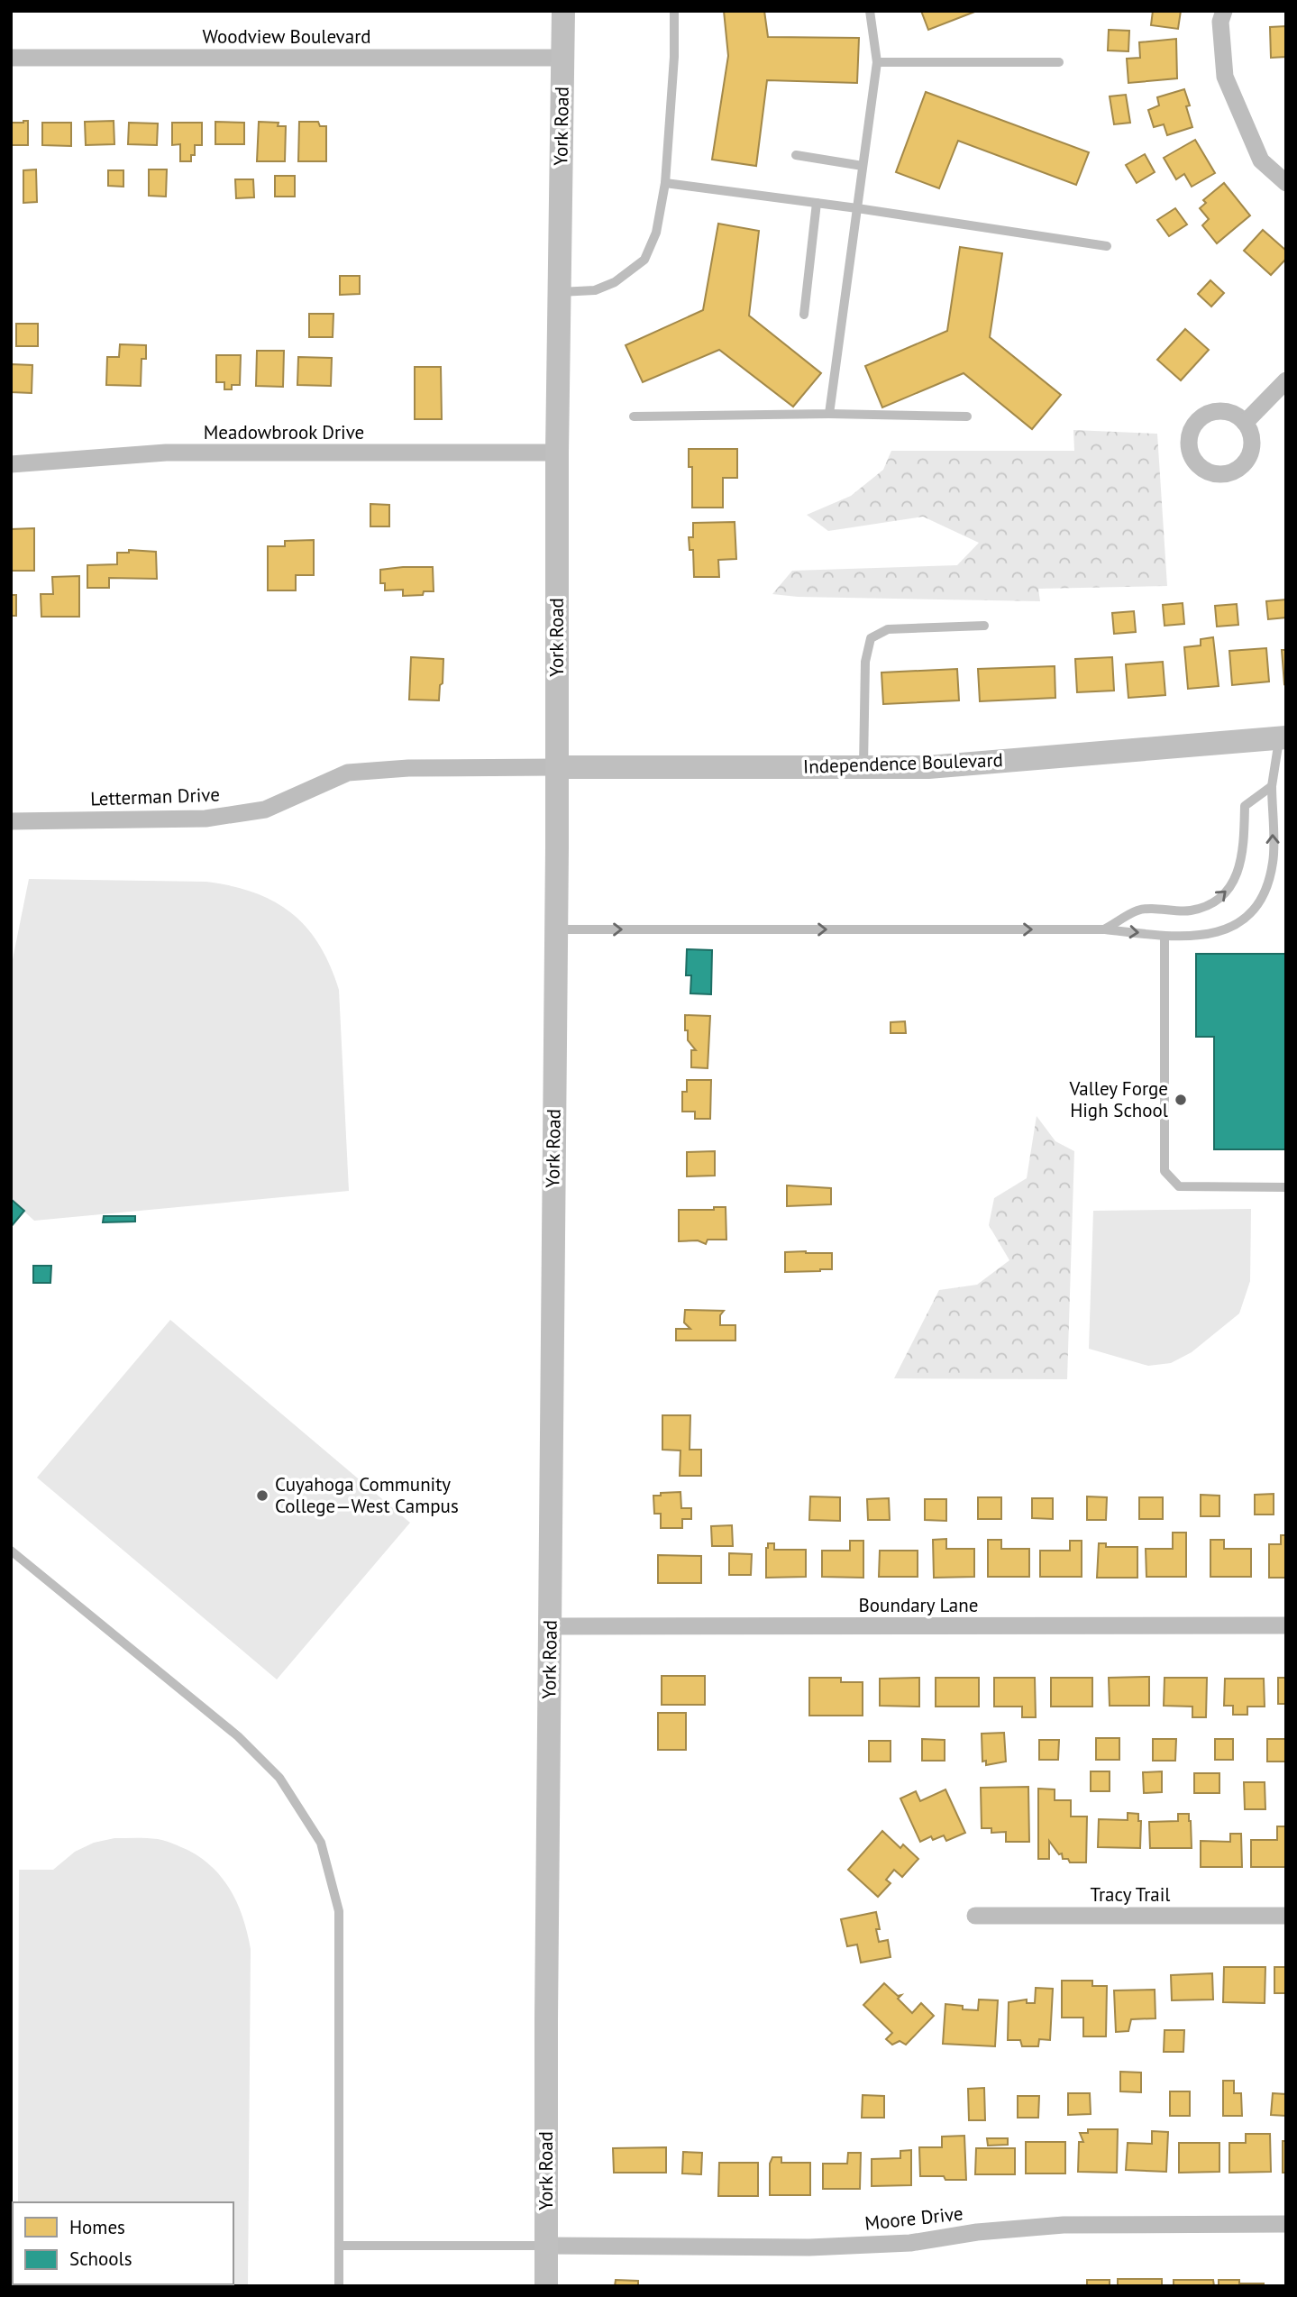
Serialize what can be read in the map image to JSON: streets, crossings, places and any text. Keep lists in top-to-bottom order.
{
  "streets": {
    "main road": ["York Road", "Independence Boulevard"],
    "street": [
      "Woodview Boulevard",
      "Meadowbrook Drive",
      "Letterman Drive",
      "Boundary Lane",
      "Tracy Trail",
      "Moore Drive"
    ]
  },
  "crossings": [
    ["Woodview Boulevard", "York Road"],
    ["York Road", "Meadowbrook Drive"],
    ["York Road", "Independence Boulevard"],
    ["York Road", "Letterman Drive"],
    ["York Road", "Boundary Lane"],
    ["York Road", "Moore Drive"],
    ["Independence Boulevard", "Letterman Drive"]
  ],
  "places": ["Valley Forge High School", "Cuyahoga Community College—West Campus"],
  "legend": ["Homes", "Schools"]
}
